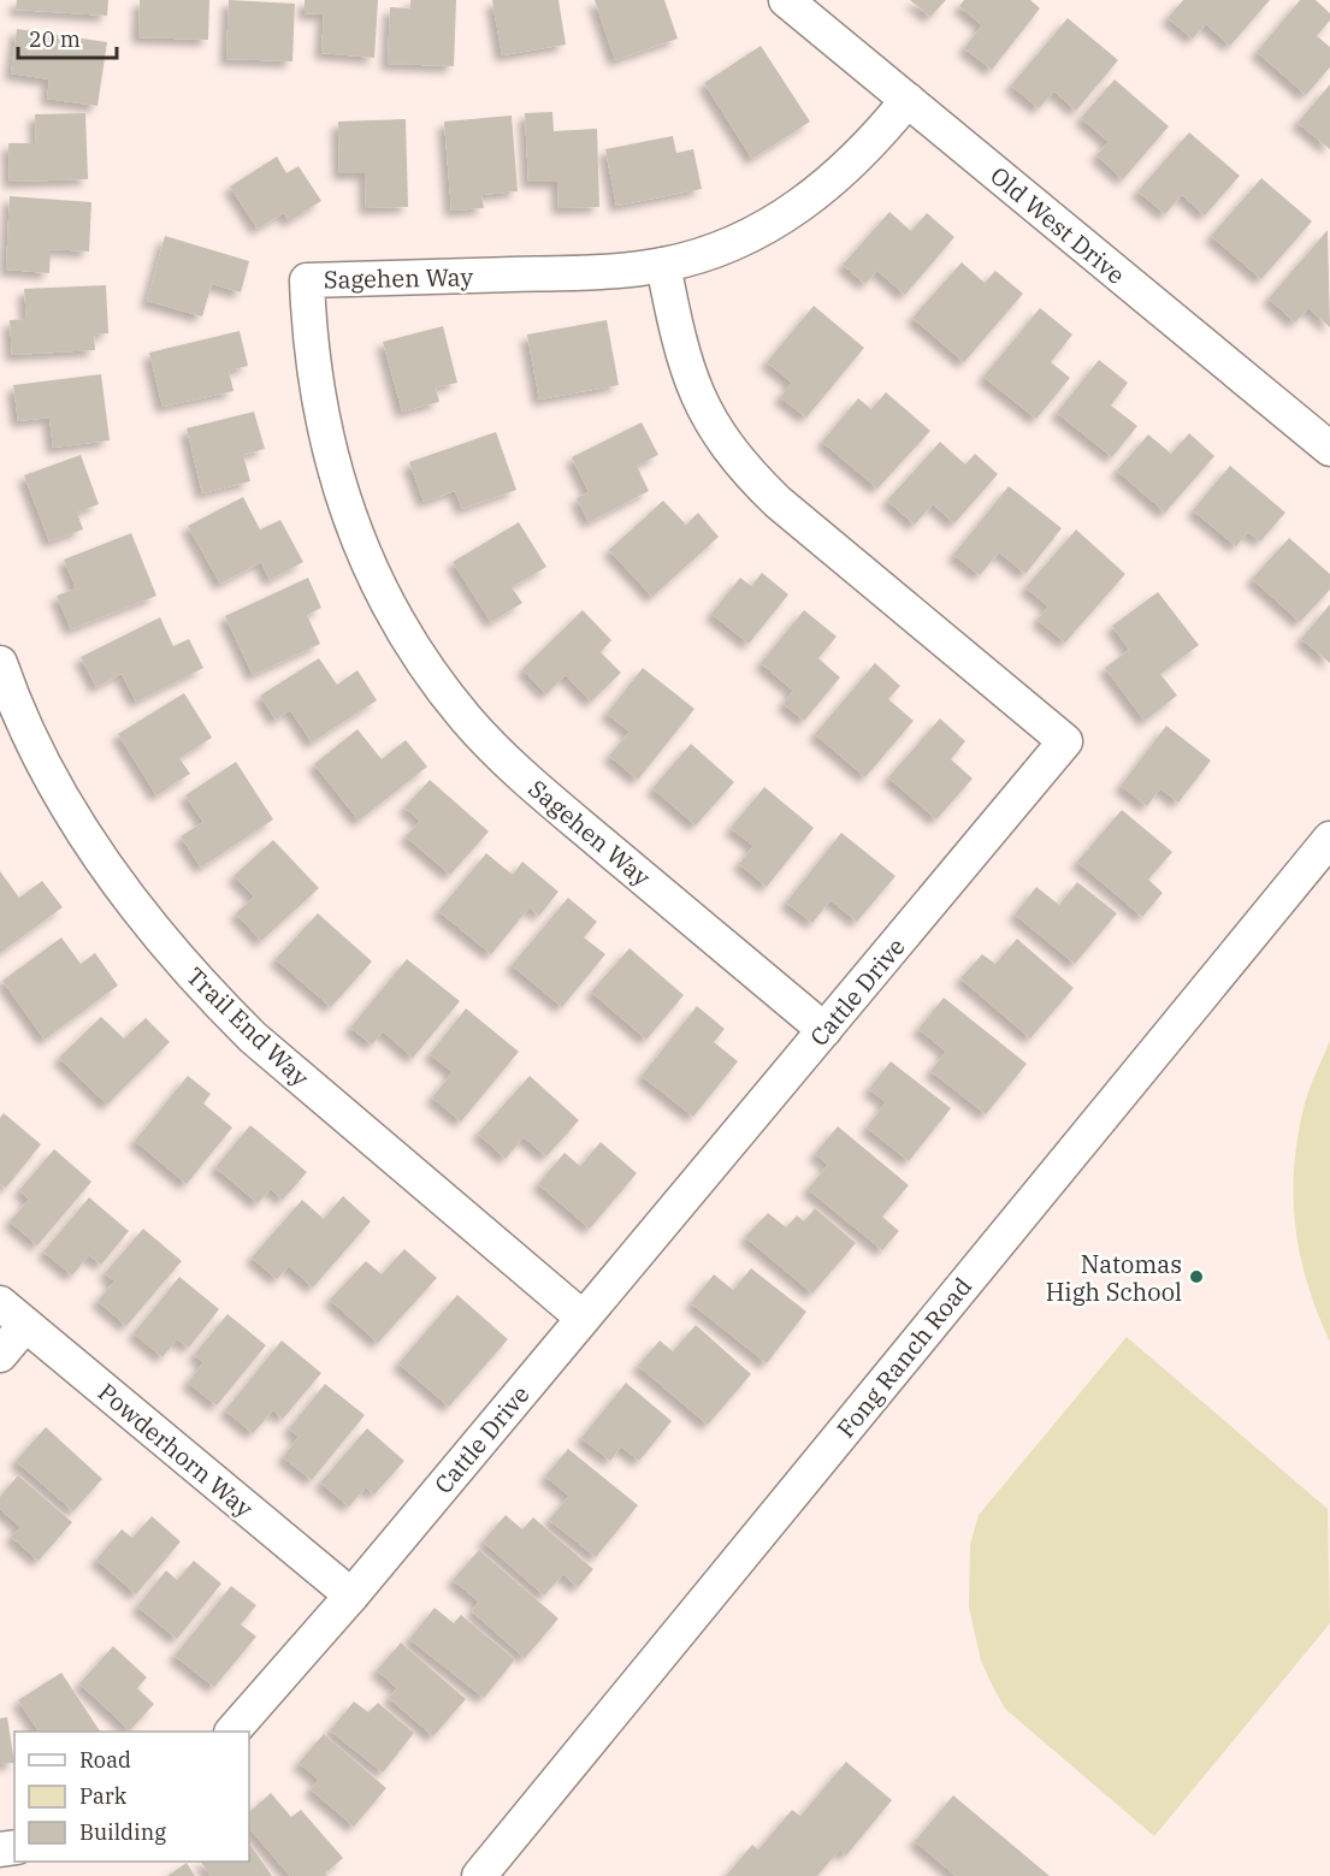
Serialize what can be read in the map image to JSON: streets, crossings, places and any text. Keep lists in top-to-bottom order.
{
  "streets": {
    "street": [
      "Old West Drive",
      "Sagehen Way",
      "Cattle Drive",
      "Trail End Way",
      "Fong Ranch Road",
      "Powderhorn Way"
    ]
  },
  "crossings": [
    ["Old West Drive", "Sagehen Way"],
    ["Sagehen Way", "Cattle Drive"],
    ["Cattle Drive", "Trail End Way"],
    ["Cattle Drive", "Powderhorn Way"]
  ],
  "places": ["Natomas High School"],
  "legend": ["Road", "Park", "Building"],
  "scale_bar": "20 m"
}
